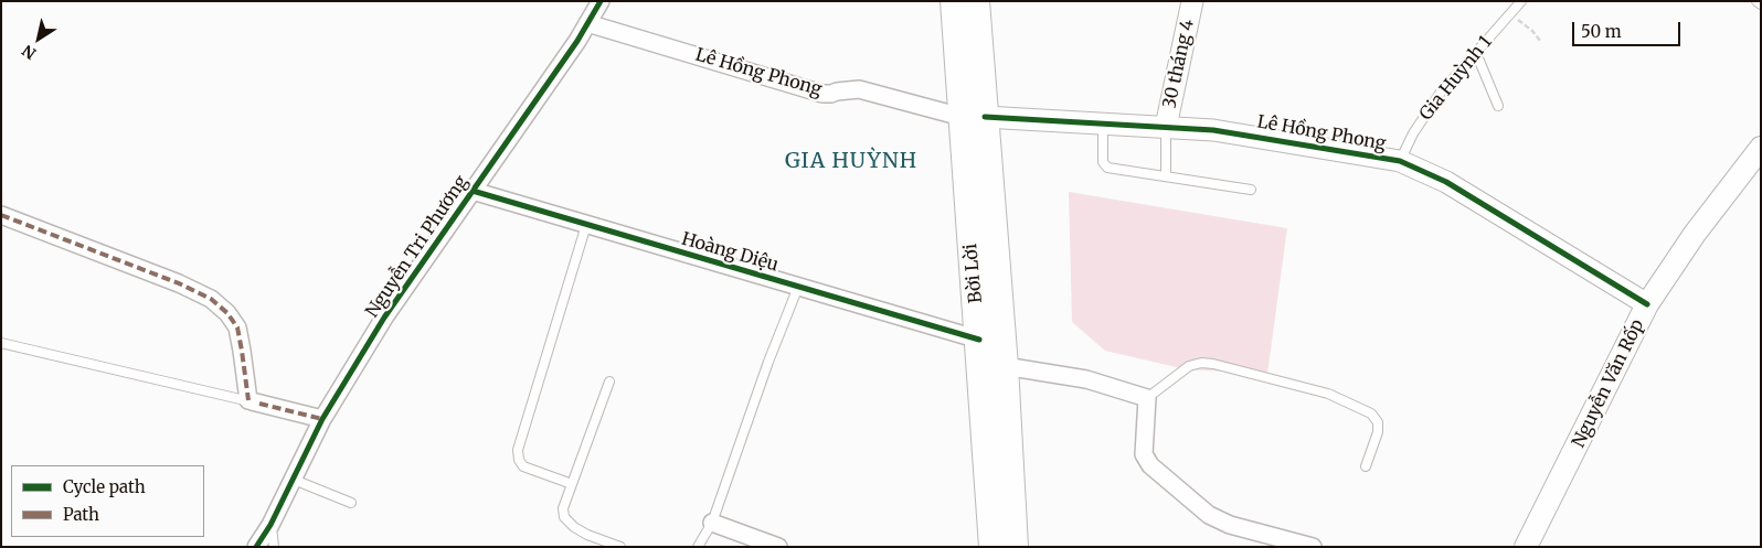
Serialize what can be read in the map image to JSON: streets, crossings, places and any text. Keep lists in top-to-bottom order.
{
  "streets": {
    "highway": ["Bời Lời"],
    "main road": ["Nguyễn Văn Rốp"],
    "street": [
      "30 tháng 4",
      "Lê Hồng Phong",
      "Nguyễn Tri Phương",
      "Hoàng Diệu"
    ],
    "lane": ["Gia Huỳnh 1"]
  },
  "crossings": [
    ["30 tháng 4", "Lê Hồng Phong"],
    ["Lê Hồng Phong", "Gia Huỳnh 1"],
    ["Lê Hồng Phong", "Nguyễn Tri Phương"],
    ["Lê Hồng Phong", "Bời Lời"],
    ["Lê Hồng Phong", "Nguyễn Văn Rốp"],
    ["Nguyễn Tri Phương", "Hoàng Diệu"],
    ["Hoàng Diệu", "Bời Lời"]
  ],
  "districts": ["GIA HUỲNH"],
  "legend": ["Cycle path", "Path"],
  "scale_bar": "50 m",
  "north": "bottom left"
}
